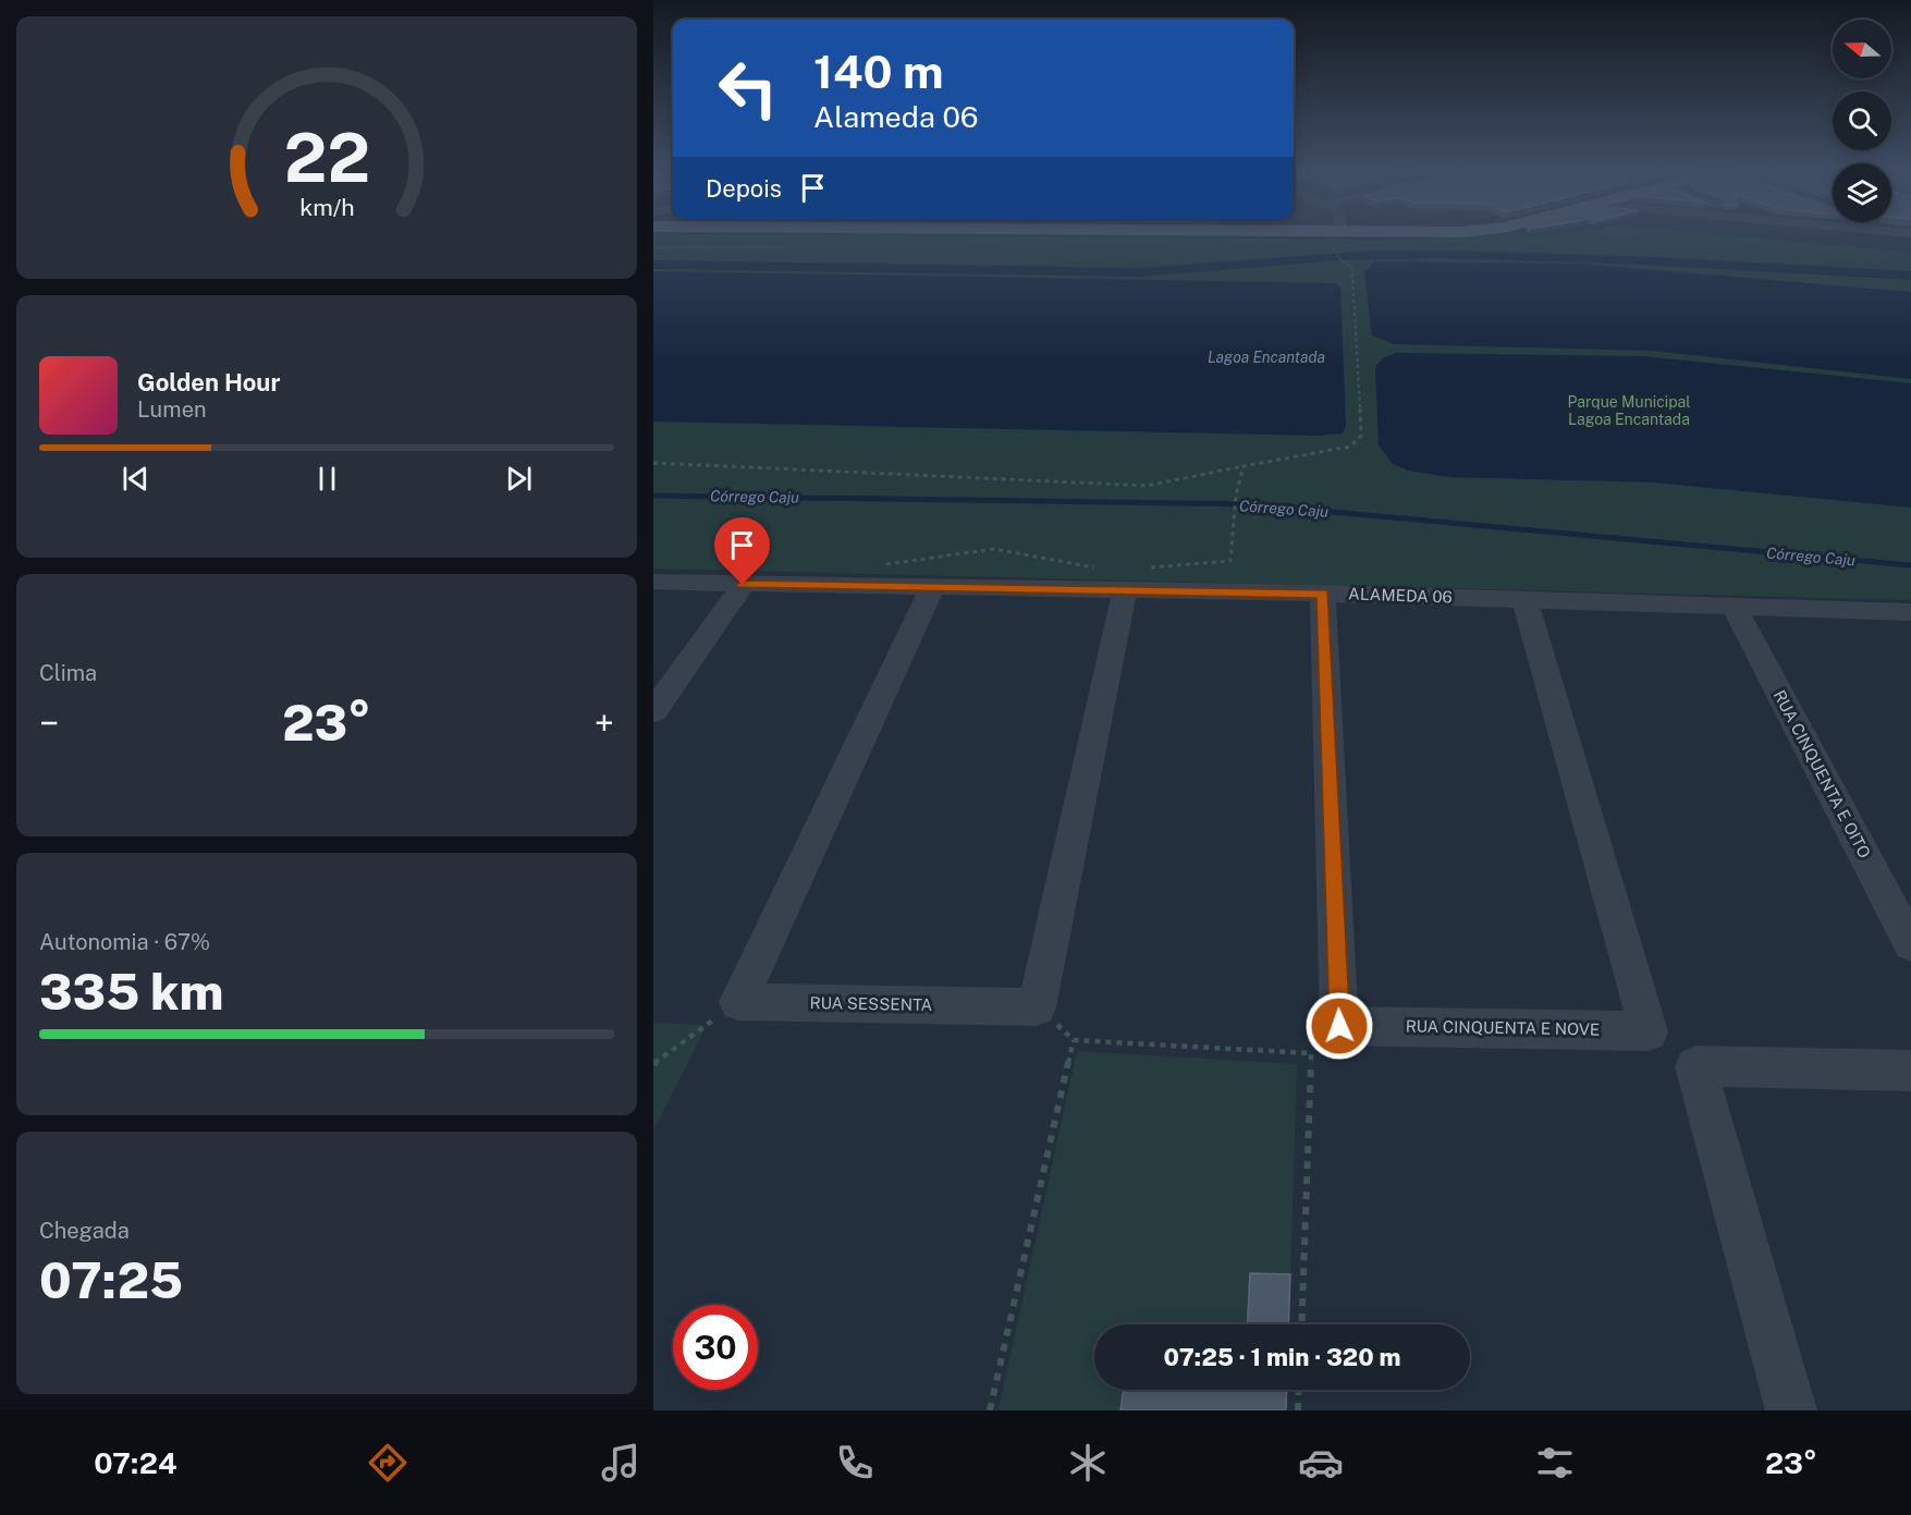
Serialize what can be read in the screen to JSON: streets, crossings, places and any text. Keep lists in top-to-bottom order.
{
  "streets": {
    "street": [
      "ALAMEDA 06",
      "RUA CINQUENTA E OITO",
      "RUA SESSENTA",
      "RUA CINQUENTA E NOVE"
    ]
  },
  "crossings": [
    ["ALAMEDA 06", "RUA CINQUENTA E OITO"],
    ["ALAMEDA 06", "RUA SESSENTA"],
    ["ALAMEDA 06", "RUA CINQUENTA E NOVE"]
  ],
  "water": ["Lagoa Encantada", "Córrego Caju"],
  "parks": ["Parque Municipal Lagoa Encantada"],
  "north": "left",
  "page": {
    "turn": ["140 m", "Alameda 06"],
    "then": "Depois",
    "song": ["Golden Hour", "Lumen"],
    "tile": [
      "Clima",
      ["Autonomia · 67%", "335 km"],
      ["Chegada", "07:25"]
    ],
    "heat": ["−", "23°", "+"],
    "limit": "30",
    "trip": "07:25 · 1 min · 320 m",
    "tabs": ["07:24", "23°"],
    "gauge": ["22", "km/h"]
  }
}
